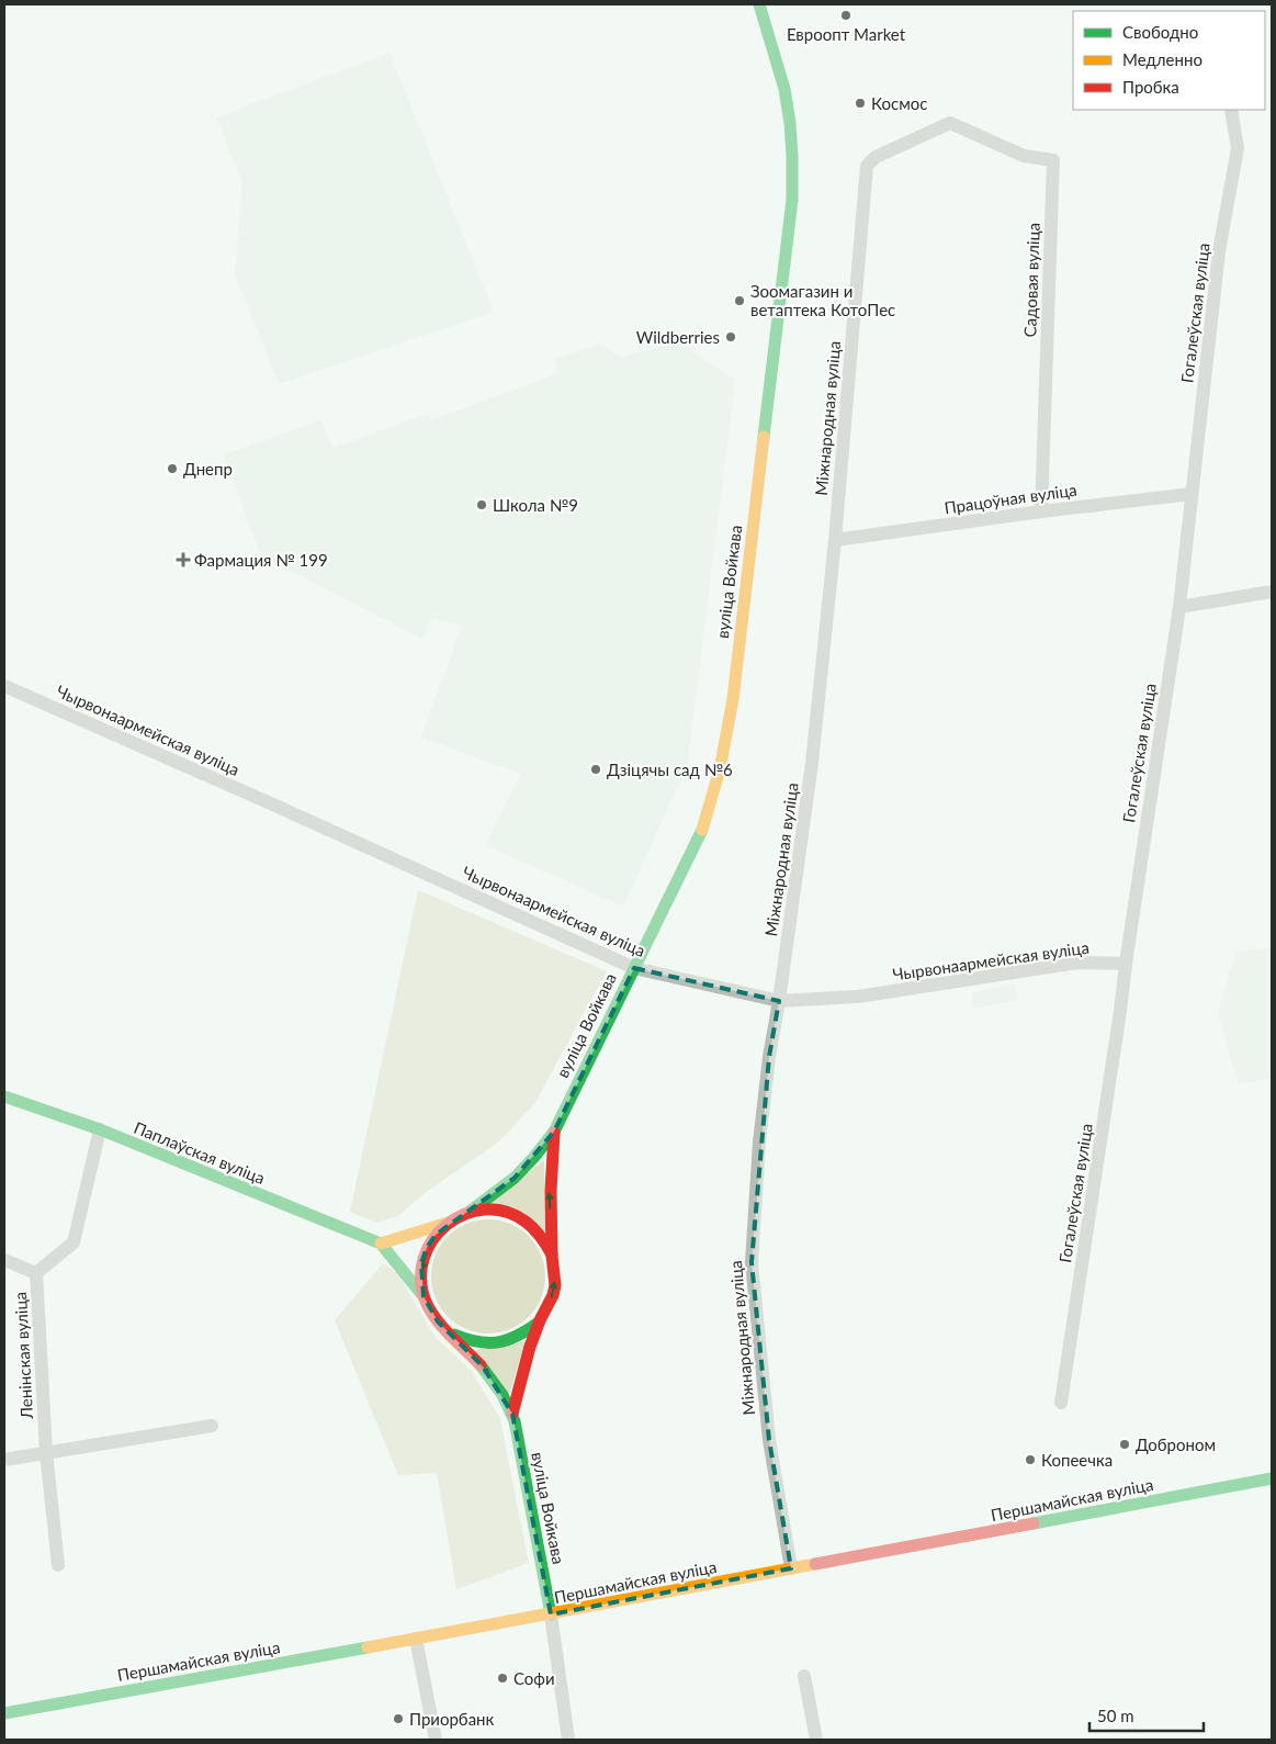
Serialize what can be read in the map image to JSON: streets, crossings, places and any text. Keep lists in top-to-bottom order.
{
  "streets": {
    "main road": ["вуліца Войкава", "Паплаўская вуліца", "Першамайская вуліца"],
    "street": [
      "Садовая вуліца",
      "Гогалеўская вуліца",
      "Міжнародная вуліца",
      "Працоўная вуліца",
      "Чырвонаармейская вуліца",
      "Ленінская вуліца"
    ]
  },
  "crossings": [
    ["Садовая вуліца", "Міжнародная вуліца"],
    ["Садовая вуліца", "Працоўная вуліца"],
    ["Гогалеўская вуліца", "Працоўная вуліца"],
    ["Гогалеўская вуліца", "Чырвонаармейская вуліца"],
    ["Міжнародная вуліца", "Працоўная вуліца"],
    ["Міжнародная вуліца", "Чырвонаармейская вуліца"],
    ["Міжнародная вуліца", "Першамайская вуліца"],
    ["вуліца Войкава", "Чырвонаармейская вуліца"],
    ["вуліца Войкава", "Паплаўская вуліца"],
    ["вуліца Войкава", "Першамайская вуліца"],
    ["Паплаўская вуліца", "Ленінская вуліца"]
  ],
  "places": {
    "other": [
      "Евроопт Market",
      "Космос",
      "Зоомагазин и ветаптека КотоПес",
      "Wildberries",
      "Днепр",
      "Школа №9",
      "Дзіцячы сад №6",
      "Доброном",
      "Копеечка",
      "Софи",
      "Приорбанк"
    ],
    "health": ["Фармация № 199"]
  },
  "legend": ["Свободно", "Медленно", "Пробка"],
  "scale_bar": "50 m"
}
